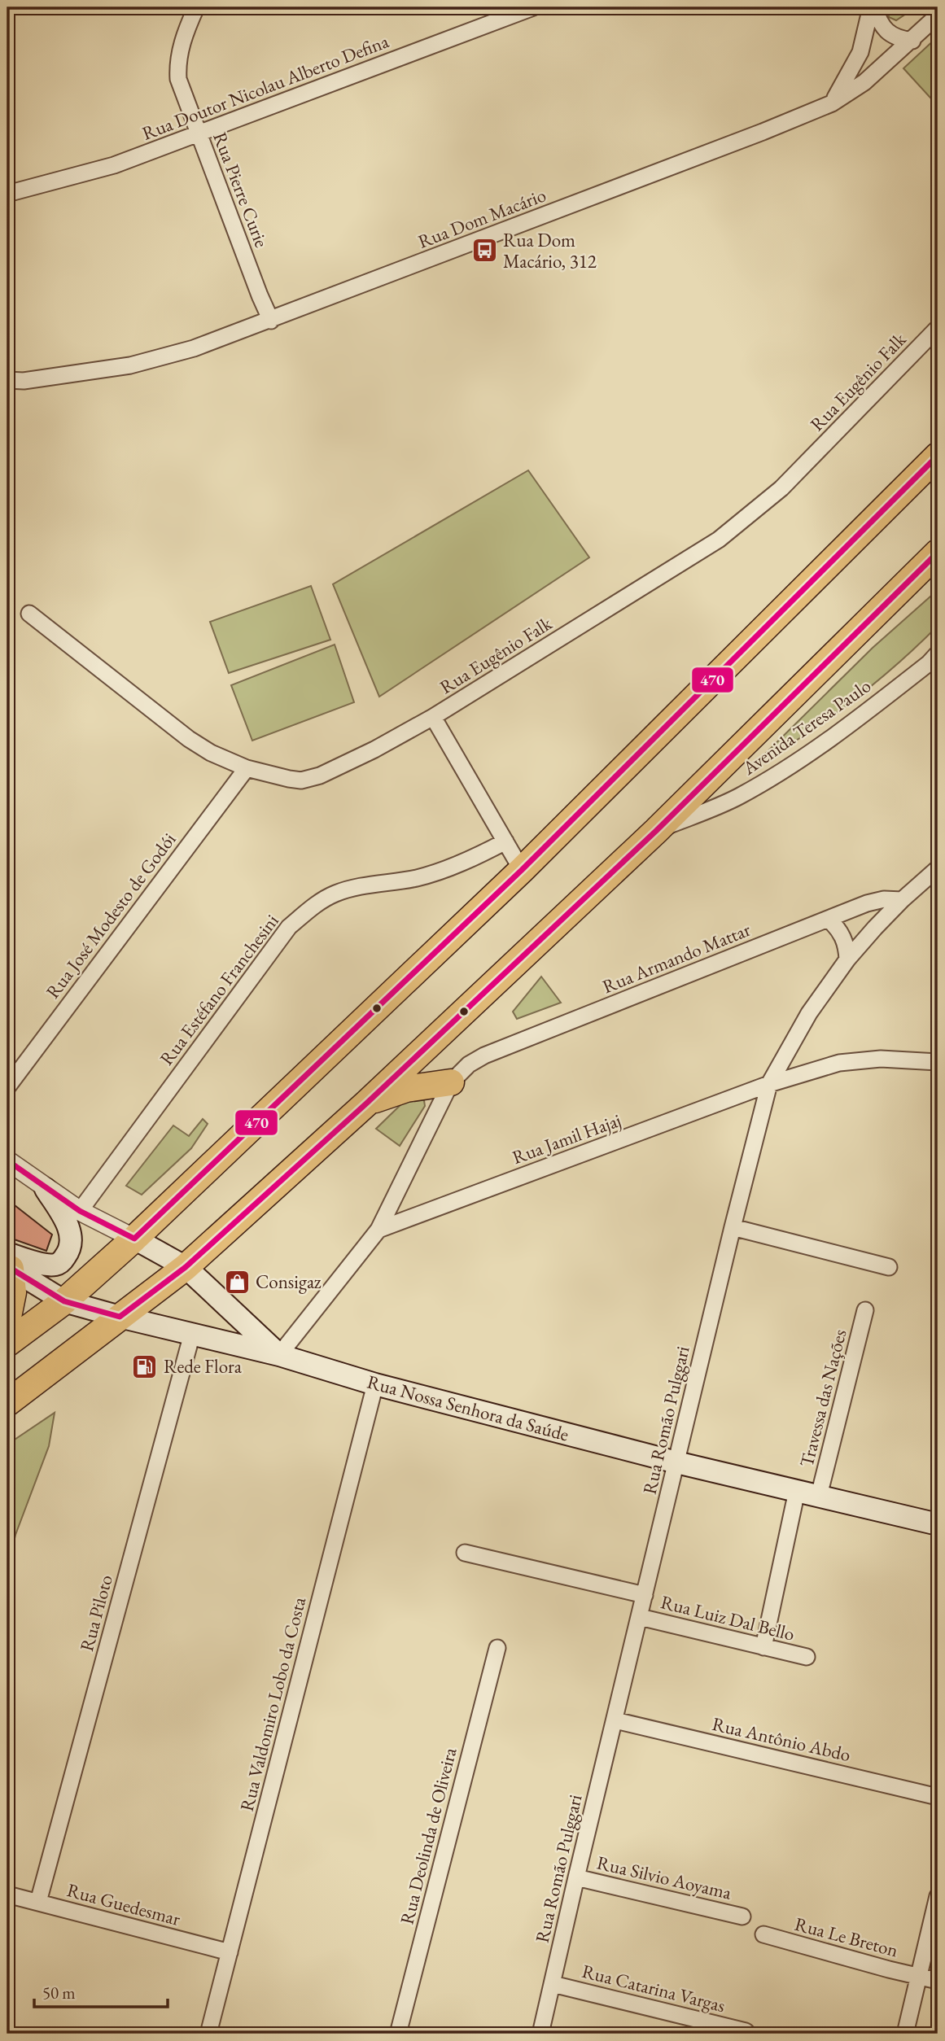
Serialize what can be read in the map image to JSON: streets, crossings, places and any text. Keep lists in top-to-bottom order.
{
  "streets": {
    "main road": ["Rua Nossa Senhora da Saúde"],
    "street": [
      "Rua Doutor Nicolau Alberto Defina",
      "Rua Pierre Curie",
      "Rua Dom Macário",
      "Rua Eugênio Falk",
      "Avenida Teresa Paulo",
      "Rua José Modesto de Godói",
      "Rua Armando Mattar",
      "Rua Estéfano Franchesini",
      "Rua Jamil Hajaj",
      "Travessa das Nações",
      "Rua Romão Pulggari",
      "Rua Piloto",
      "Rua Luiz Dal Bello",
      "Rua Valdomiro Lobo da Costa",
      "Rua Antônio Abdo",
      "Rua Deolinda de Oliveira",
      "Rua Silvio Aoyama",
      "Rua Guedesmar",
      "Rua Le Breton",
      "Rua Catarina Vargas"
    ]
  },
  "crossings": [
    ["Rua Doutor Nicolau Alberto Defina", "Rua Pierre Curie"],
    ["Rua Pierre Curie", "Rua Dom Macário"],
    ["Rua Eugênio Falk", "Rua José Modesto de Godói"],
    ["Rua Armando Mattar", "Rua Romão Pulggari"],
    ["Rua Jamil Hajaj", "Rua Romão Pulggari"],
    ["Travessa das Nações", "Rua Nossa Senhora da Saúde"],
    ["Rua Nossa Senhora da Saúde", "Rua Romão Pulggari"],
    ["Rua Nossa Senhora da Saúde", "Rua Piloto"],
    ["Rua Nossa Senhora da Saúde", "Rua Valdomiro Lobo da Costa"],
    ["Rua Romão Pulggari", "Rua Luiz Dal Bello"],
    ["Rua Romão Pulggari", "Rua Antônio Abdo"],
    ["Rua Romão Pulggari", "Rua Silvio Aoyama"],
    ["Rua Romão Pulggari", "Rua Catarina Vargas"],
    ["Rua Piloto", "Rua Guedesmar"],
    ["Rua Valdomiro Lobo da Costa", "Rua Guedesmar"]
  ],
  "places": {
    "bus stop": ["Rua Dom Macário, 312"],
    "shop": ["Consigaz"],
    "fuel station": ["Rede Flora"]
  },
  "lines": ["transit line 470"],
  "scale_bar": "50 m"
}
